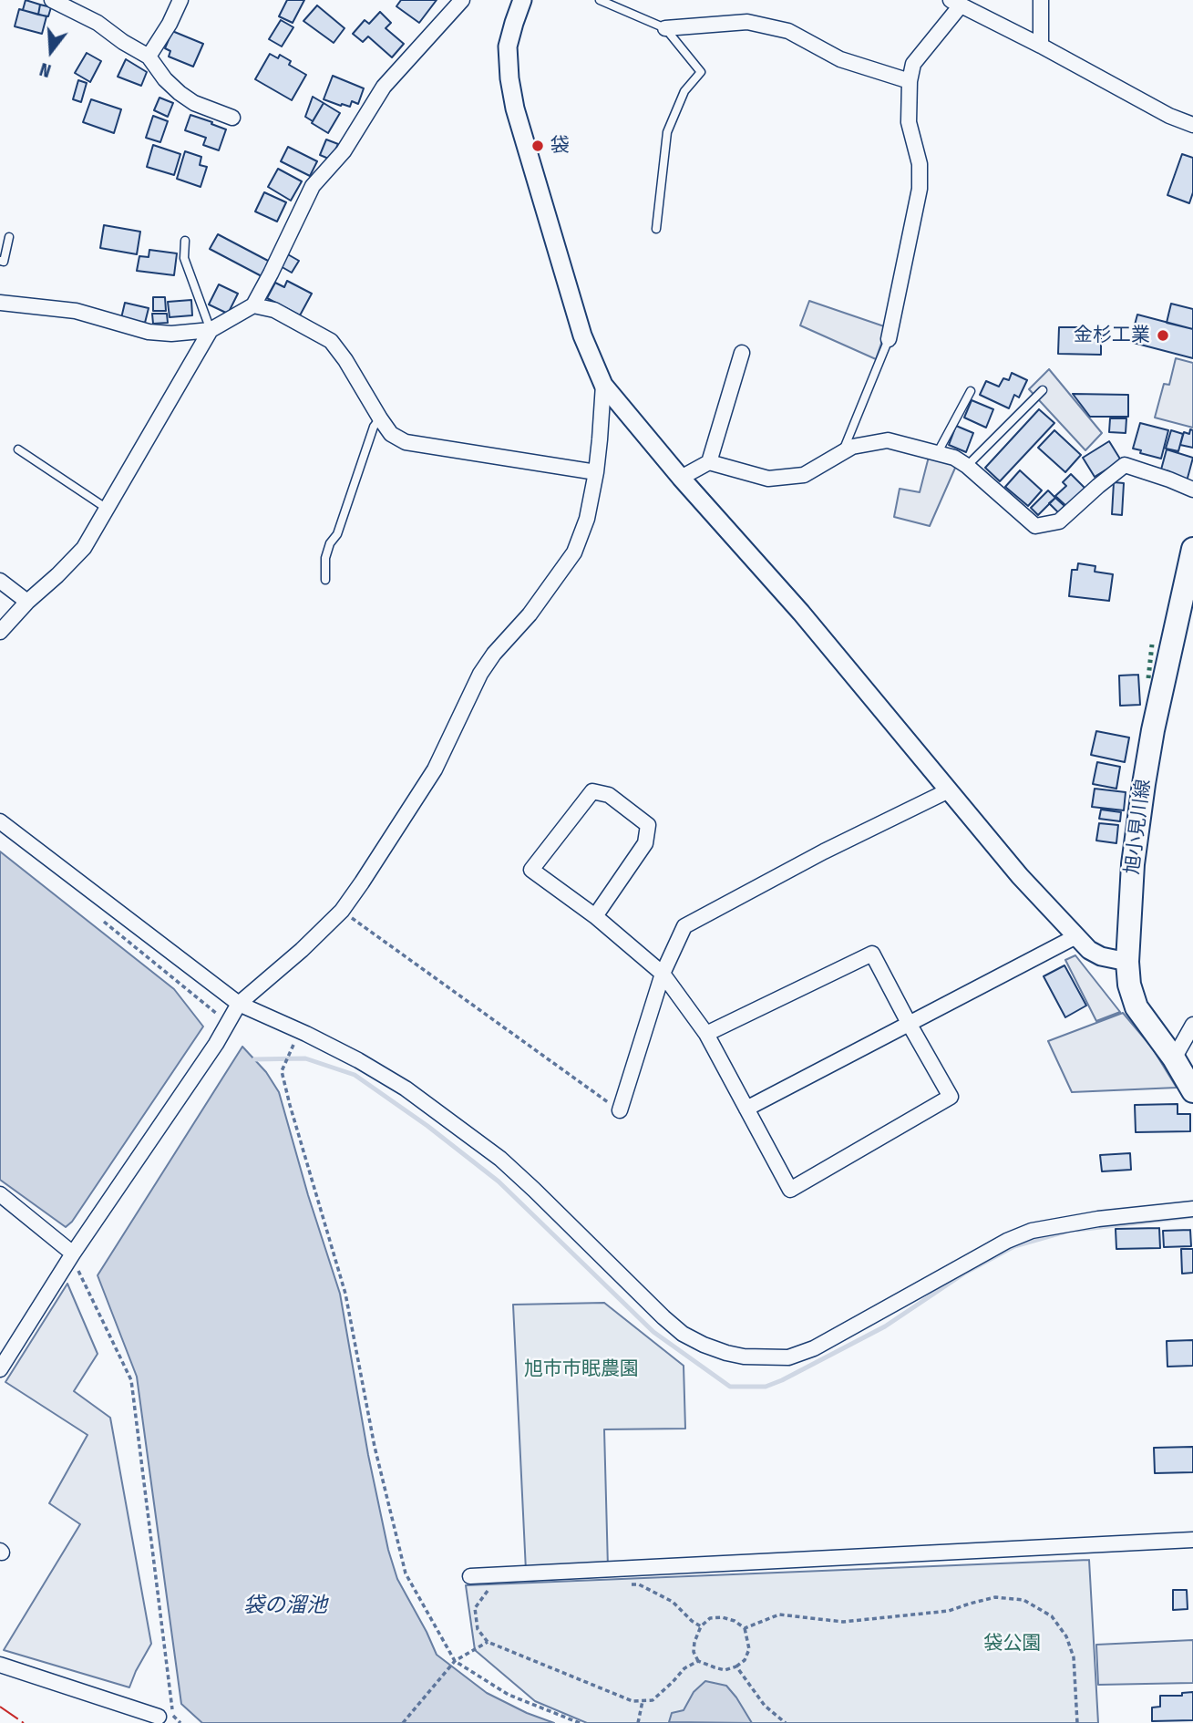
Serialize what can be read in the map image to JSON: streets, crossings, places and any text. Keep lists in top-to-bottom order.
{
  "streets": {
    "main road": ["旭小見川線"]
  },
  "water": ["袋の溜池"],
  "parks": ["旭市市眠農園", "袋公園"],
  "places": ["袋", "金杉工業"],
  "north": "bottom"
}
